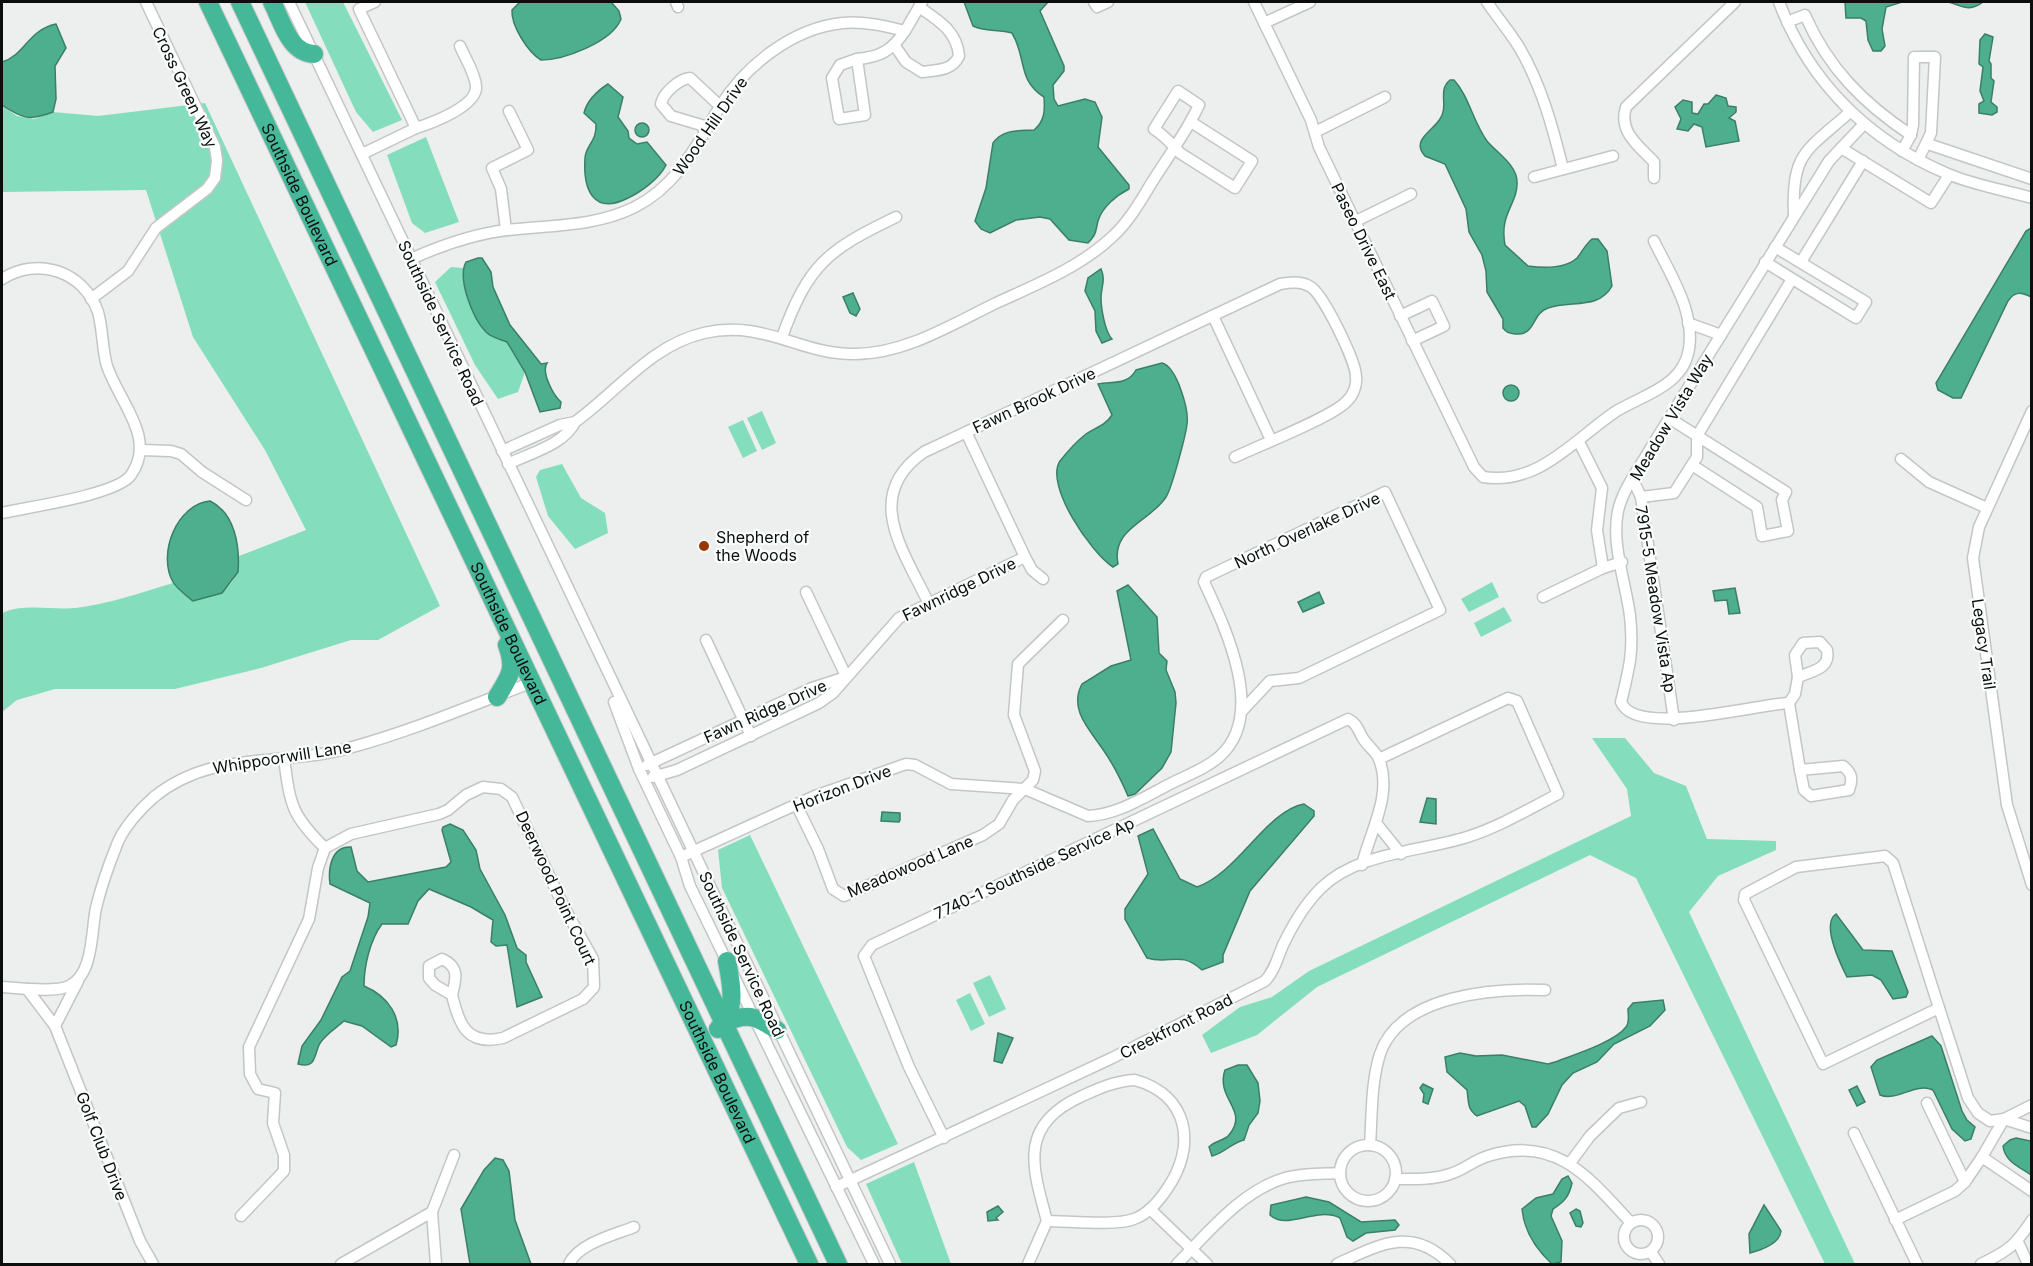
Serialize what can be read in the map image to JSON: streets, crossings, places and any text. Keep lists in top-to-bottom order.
{
  "streets": {
    "highway": ["Southside Boulevard"],
    "street": [
      "Cross Green Way",
      "Wood Hill Drive",
      "Paseo Drive East",
      "Southside Service Road",
      "Fawn Brook Drive",
      "Meadow Vista Way",
      "North Overlake Drive",
      "Fawnridge Drive",
      "7915-5 Meadow Vista Ap",
      "Legacy Trail",
      "Fawn Ridge Drive",
      "Whippoorwill Lane",
      "Horizon Drive",
      "Meadowood Lane",
      "7740-1 Southside Service Ap",
      "Deerwood Point Court",
      "Creekfront Road",
      "Golf Club Drive"
    ]
  },
  "crossings": [
    ["Wood Hill Drive", "Southside Service Road"],
    ["Southside Boulevard", "Whippoorwill Lane"],
    ["Southside Service Road", "Fawn Ridge Drive"],
    ["Southside Service Road", "Horizon Drive"],
    ["Fawn Brook Drive", "Fawnridge Drive"],
    ["Meadow Vista Way", "7915-5 Meadow Vista Ap"],
    ["North Overlake Drive", "Horizon Drive"],
    ["Fawnridge Drive", "Fawn Ridge Drive"],
    ["Horizon Drive", "Meadowood Lane"],
    ["7740-1 Southside Service Ap", "Creekfront Road"]
  ],
  "places": ["Shepherd of the Woods"]
}
